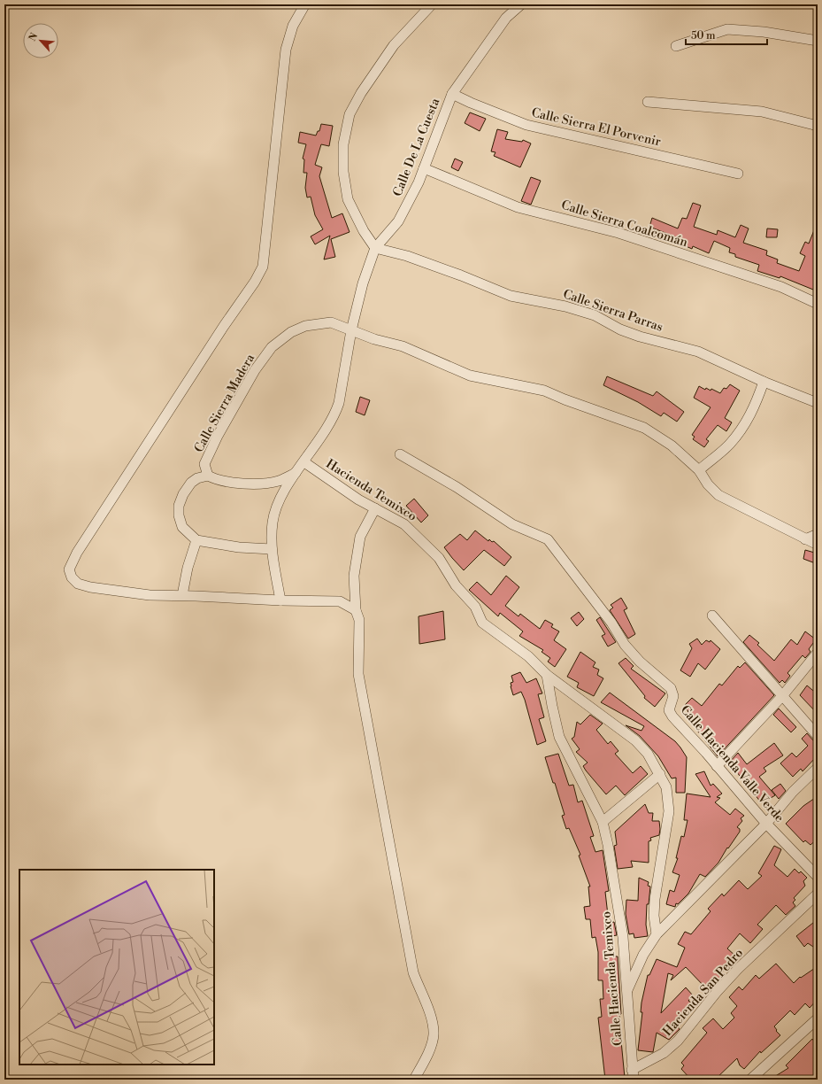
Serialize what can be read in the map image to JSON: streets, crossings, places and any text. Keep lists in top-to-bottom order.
{
  "streets": {
    "street": [
      "Calle Sierra El Porvenir",
      "Calle De La Cuesta",
      "Calle Sierra Coalcomán",
      "Calle Sierra Parras",
      "Calle Sierra Madera",
      "Hacienda Temixco",
      "Calle Hacienda Valle Verde",
      "Calle Hacienda Temixco",
      "Hacienda San Pedro"
    ]
  },
  "crossings": [
    ["Calle Sierra El Porvenir", "Calle De La Cuesta"],
    ["Calle De La Cuesta", "Calle Sierra Coalcomán"],
    ["Calle De La Cuesta", "Calle Sierra Parras"],
    ["Calle De La Cuesta", "Calle Sierra Madera"],
    ["Hacienda Temixco", "Calle Hacienda Temixco"],
    ["Calle Hacienda Temixco", "Hacienda San Pedro"]
  ],
  "scale_bar": "50 m",
  "north": "top left"
}
